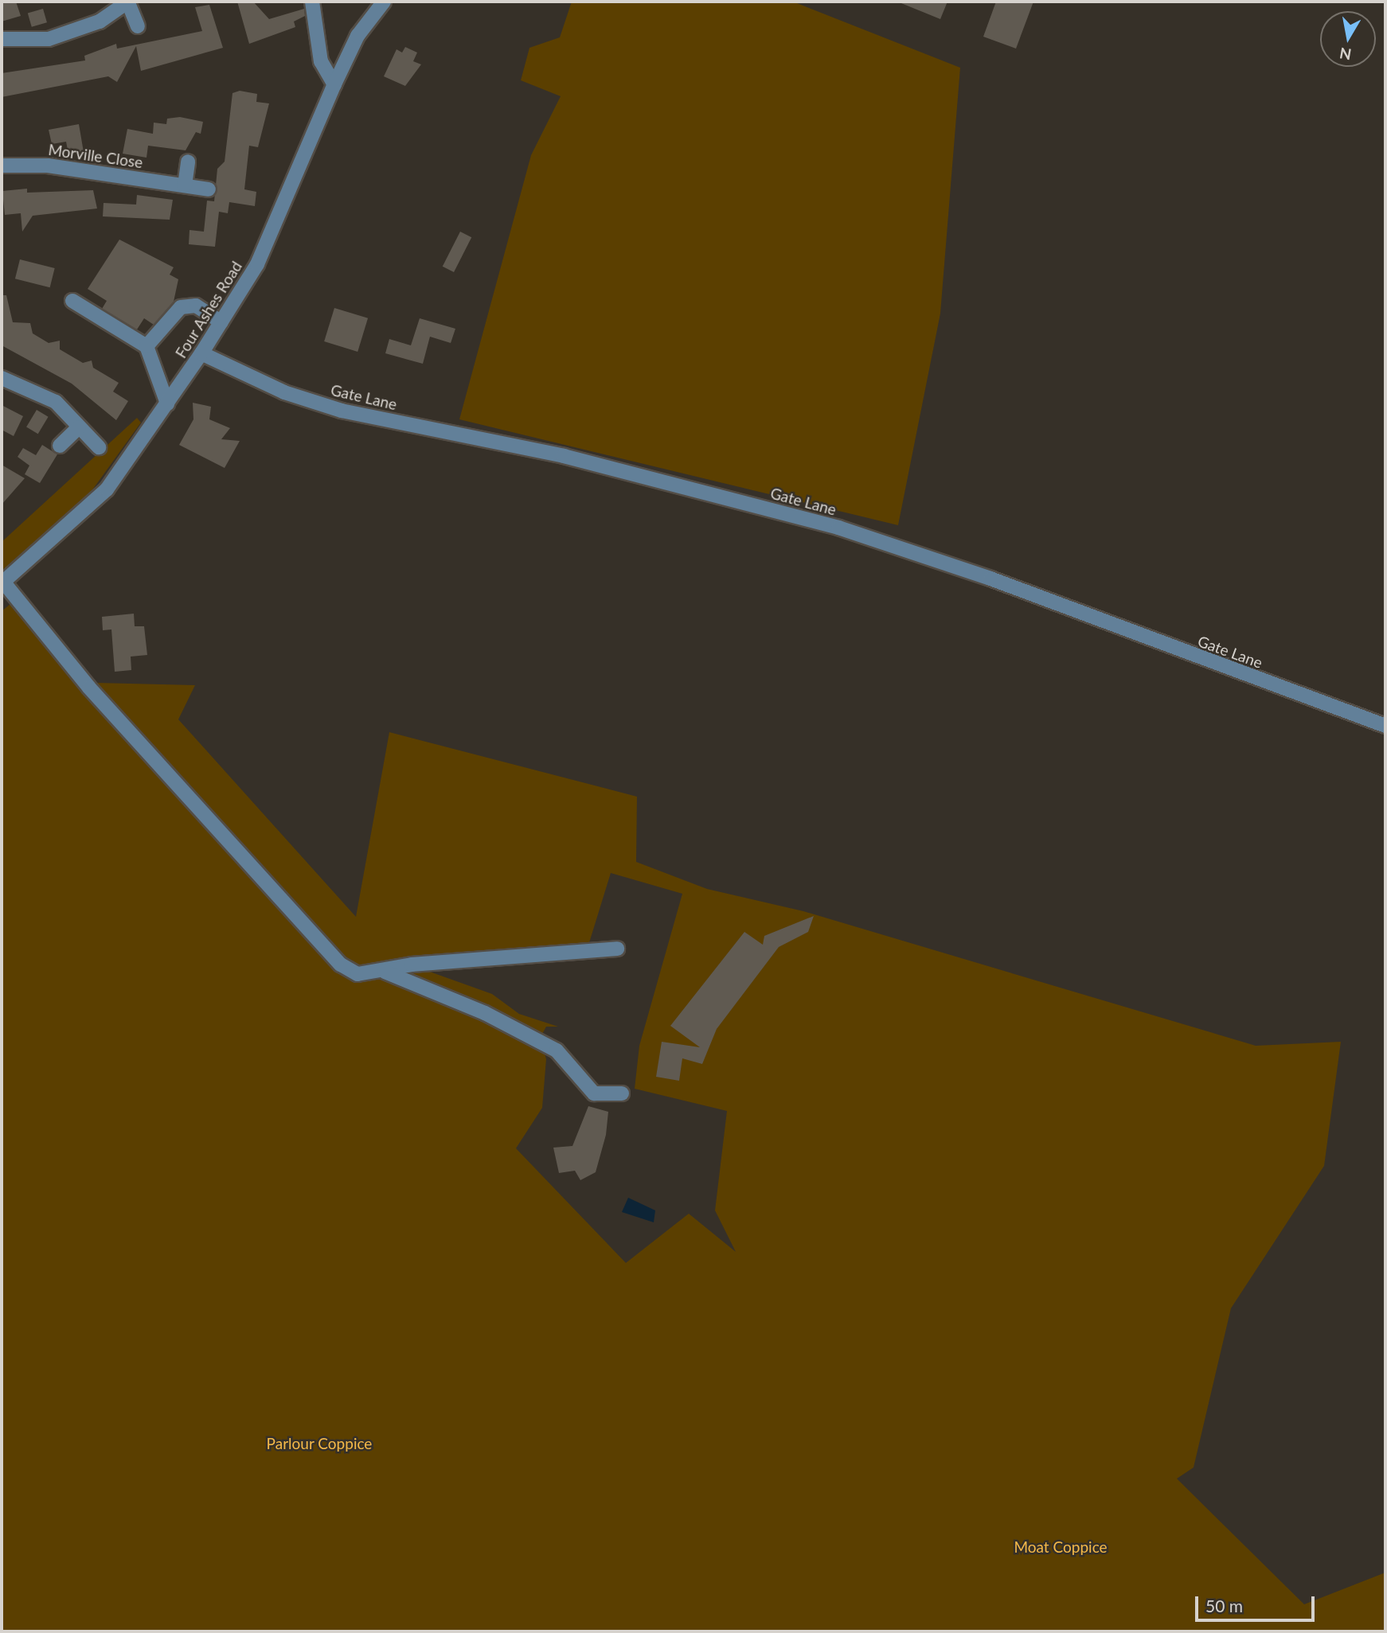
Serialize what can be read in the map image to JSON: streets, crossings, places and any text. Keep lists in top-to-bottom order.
{
  "streets": {
    "street": ["Morville Close", "Four Ashes Road", "Gate Lane"]
  },
  "crossings": [
    ["Four Ashes Road", "Gate Lane"]
  ],
  "parks": ["Parlour Coppice", "Moat Coppice"],
  "scale_bar": "50 m",
  "north": "bottom"
}
